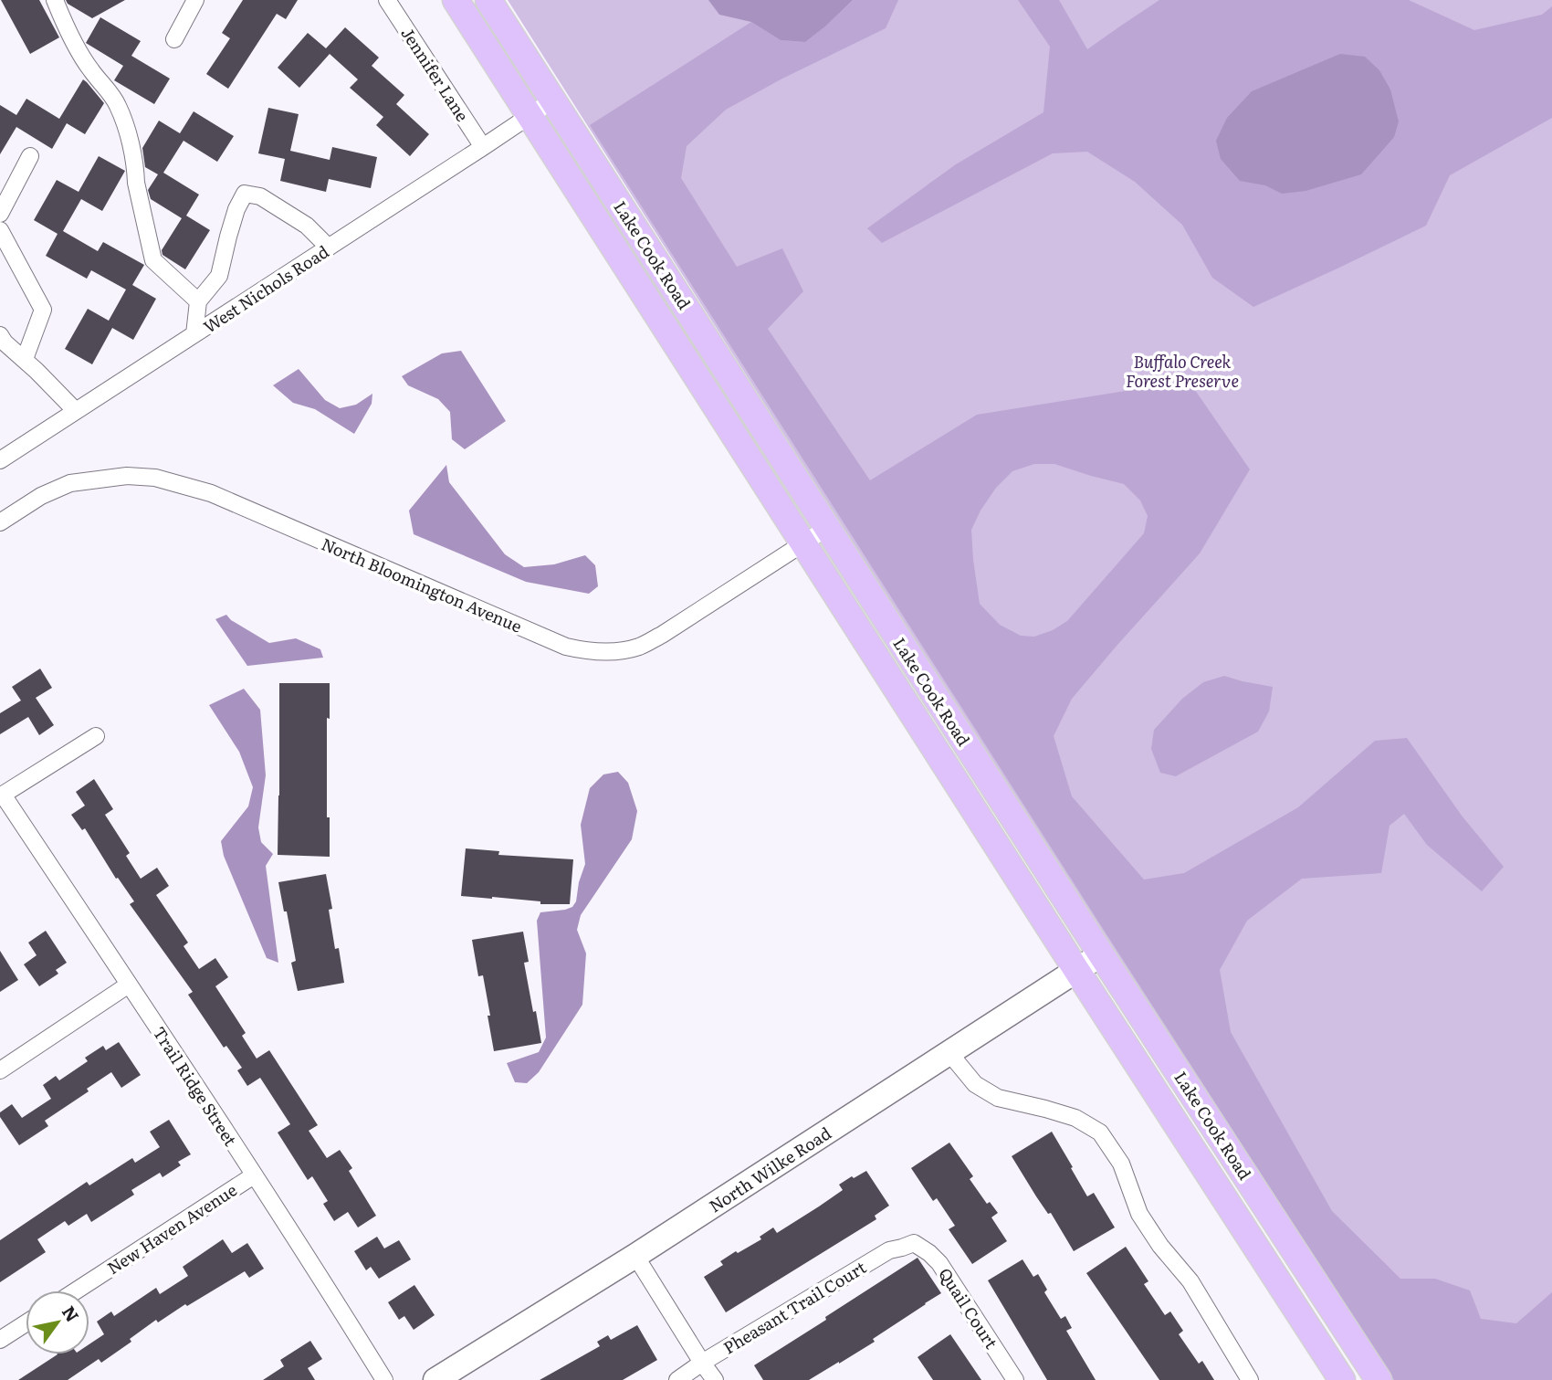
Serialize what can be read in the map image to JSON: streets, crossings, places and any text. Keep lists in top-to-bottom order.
{
  "streets": {
    "main road": ["Lake Cook Road"],
    "street": [
      "Jennifer Lane",
      "West Nichols Road",
      "North Bloomington Avenue",
      "Trail Ridge Street",
      "North Wilke Road",
      "New Haven Avenue",
      "Pheasant Trail Court",
      "Quail Court"
    ]
  },
  "crossings": [
    ["Jennifer Lane", "West Nichols Road"],
    ["Lake Cook Road", "West Nichols Road"],
    ["Lake Cook Road", "North Bloomington Avenue"],
    ["Lake Cook Road", "North Wilke Road"],
    ["Trail Ridge Street", "New Haven Avenue"],
    ["Pheasant Trail Court", "Quail Court"]
  ],
  "parks": ["Buffalo Creek Forest Preserve"],
  "north": "top right"
}
